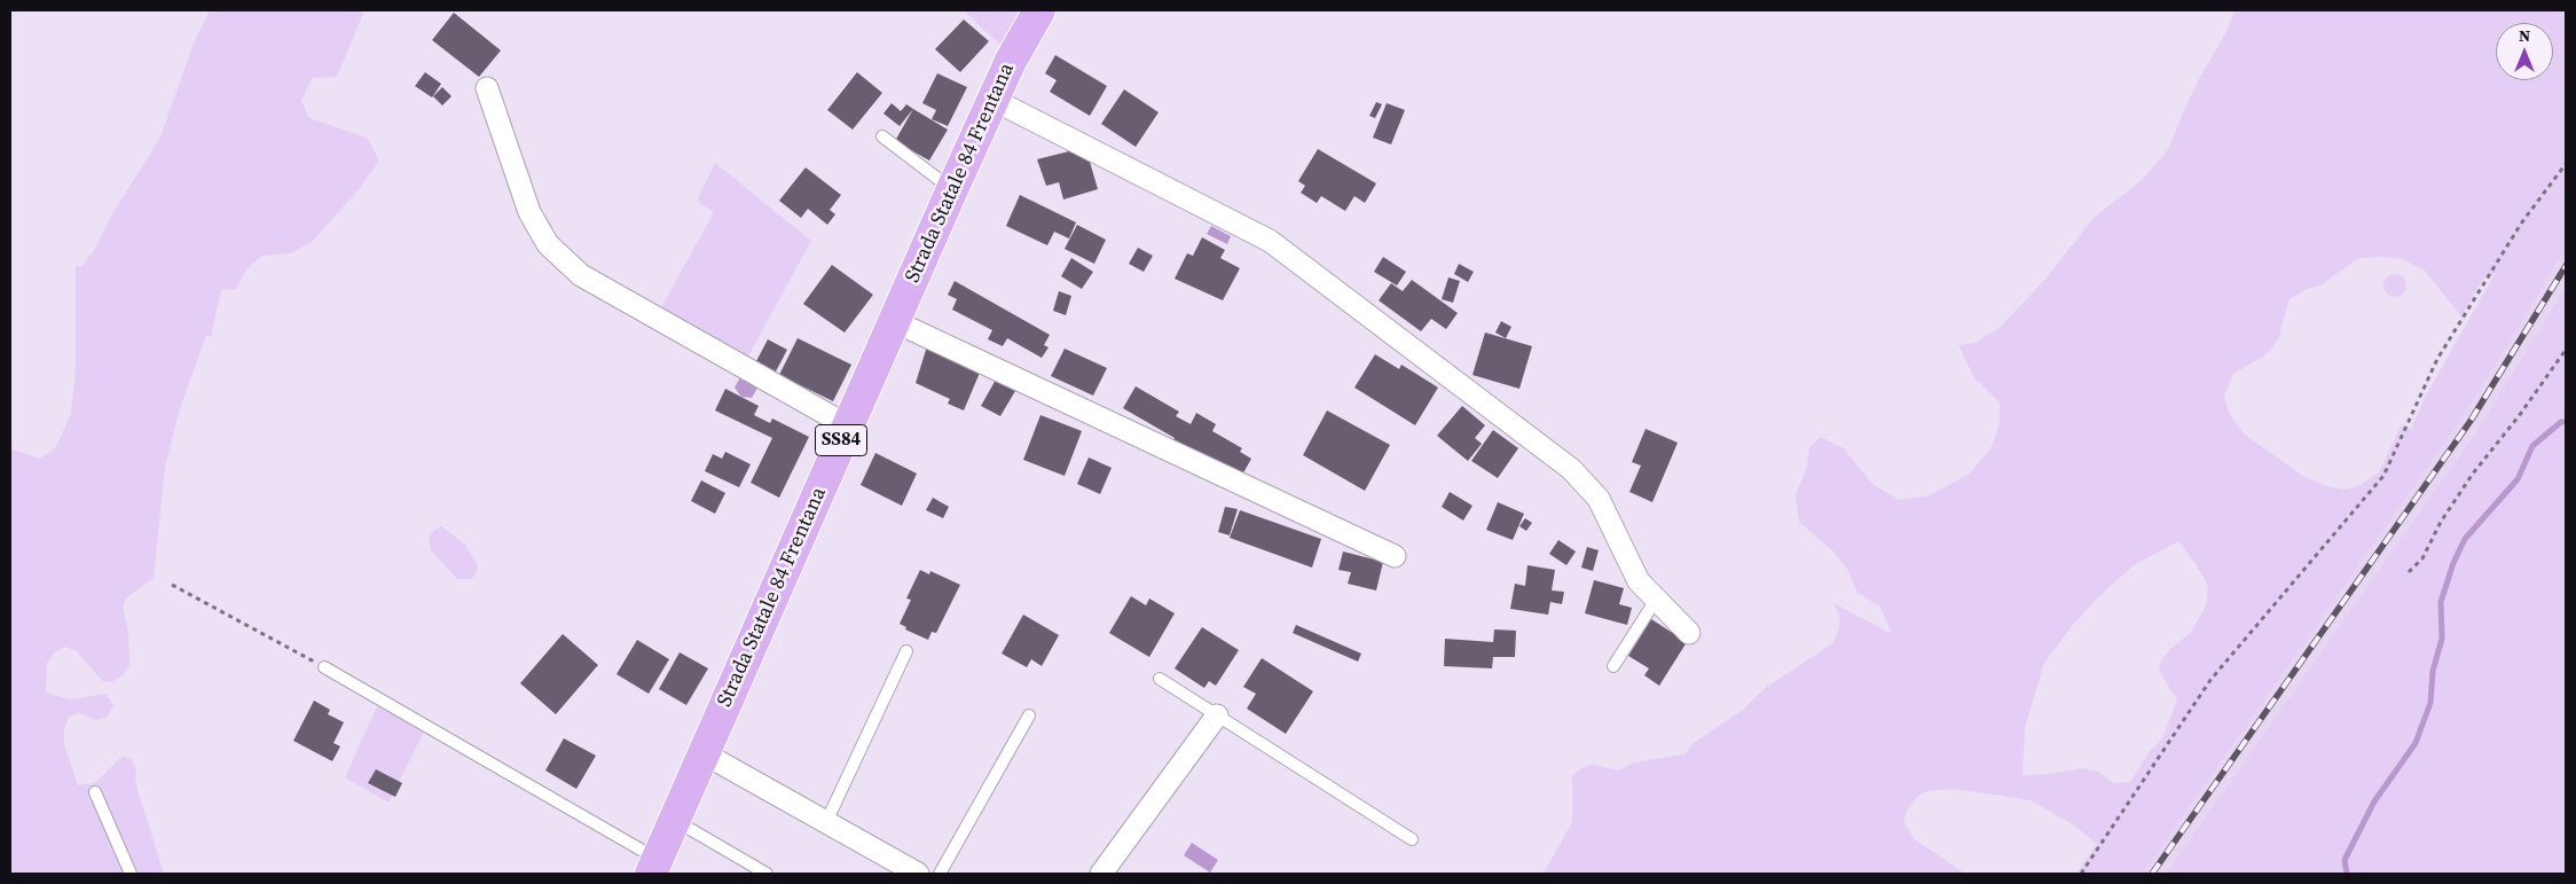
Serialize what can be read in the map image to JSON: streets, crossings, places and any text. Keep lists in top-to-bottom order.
{
  "streets": {
    "main road": ["Strada Statale 84 Frentana", "SS84"]
  },
  "north": "top"
}
